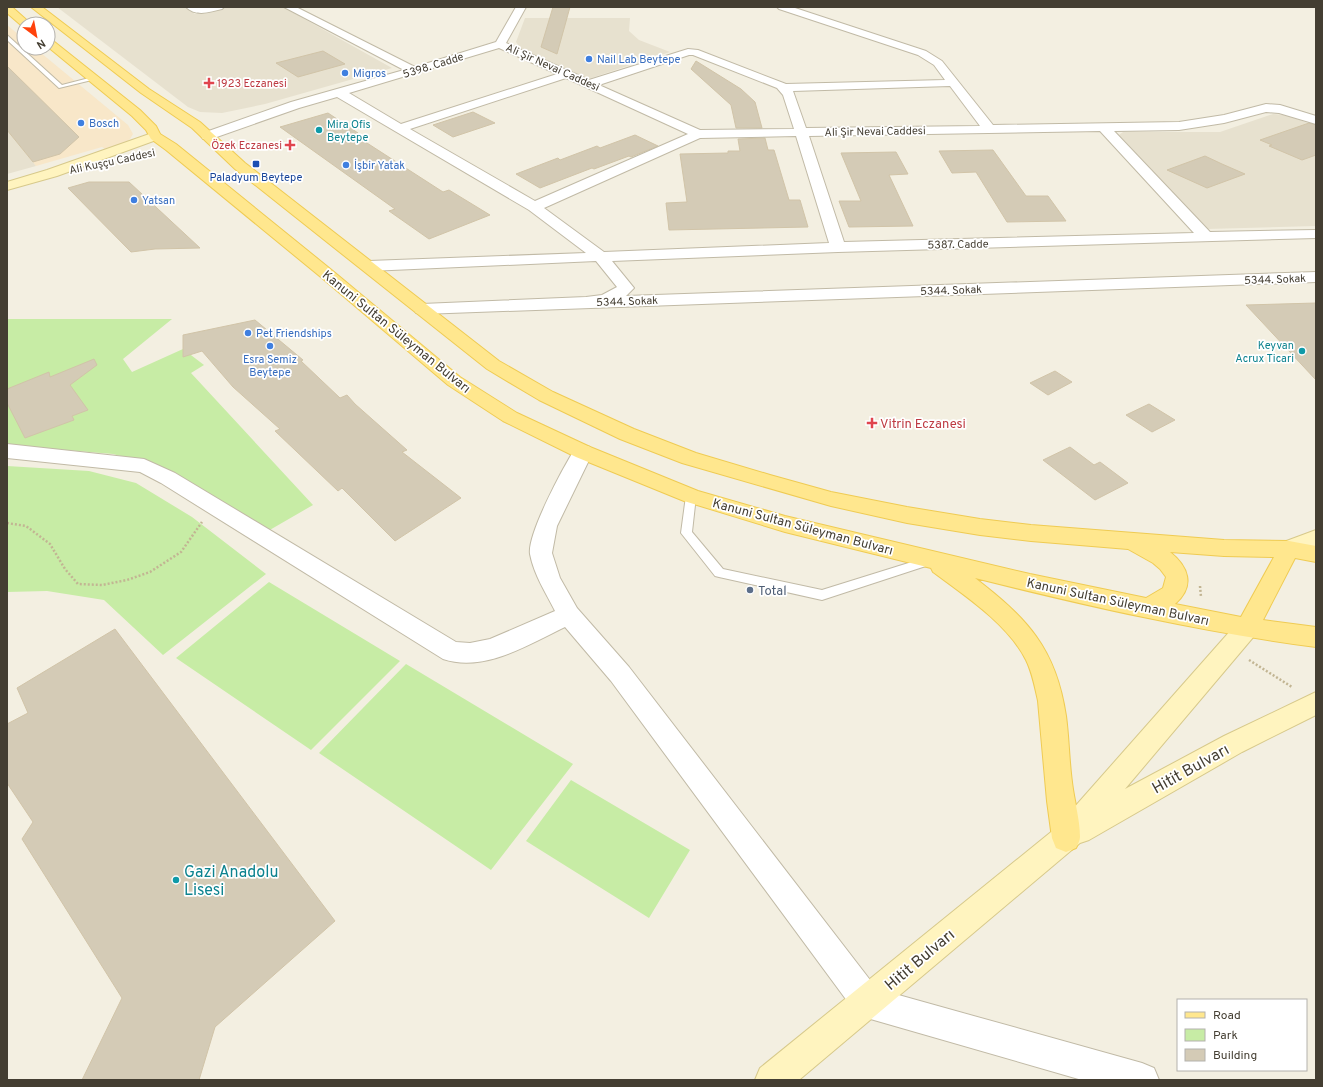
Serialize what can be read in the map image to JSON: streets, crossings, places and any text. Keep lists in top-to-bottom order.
{
  "streets": {
    "main road": ["Ali Kuşçu Caddesi", "Kanuni Sultan Süleyman Bulvarı", "Hitit Bulvarı"],
    "street": [
      "5398. Cadde",
      "Ali Şir Nevai Caddesi",
      "5387. Cadde",
      "5344. Sokak"
    ]
  },
  "crossings": [
    ["5398. Cadde", "Ali Şir Nevai Caddesi"],
    ["5398. Cadde", "Kanuni Sultan Süleyman Bulvarı"],
    ["Ali Kuşçu Caddesi", "Kanuni Sultan Süleyman Bulvarı"],
    ["5387. Cadde", "Kanuni Sultan Süleyman Bulvarı"],
    ["Kanuni Sultan Süleyman Bulvarı", "Hitit Bulvarı"]
  ],
  "places": {
    "other": [
      "Nail Lab Beytepe",
      "Migros",
      "Bosch",
      "Mira Ofis Beytepe",
      "İşbir Yatak",
      "Yatsan",
      "Pet Friendships",
      "Esra Semiz Beytepe",
      "Keyvan Acrux Ticari",
      "Total",
      "Gazi Anadolu Lisesi"
    ],
    "health": ["1923 Eczanesi", "Özek Eczanesi", "Vitrin Eczanesi"],
    "transit": ["Paladyum Beytepe"]
  },
  "legend": ["Road", "Park", "Building"],
  "north": "bottom right"
}
